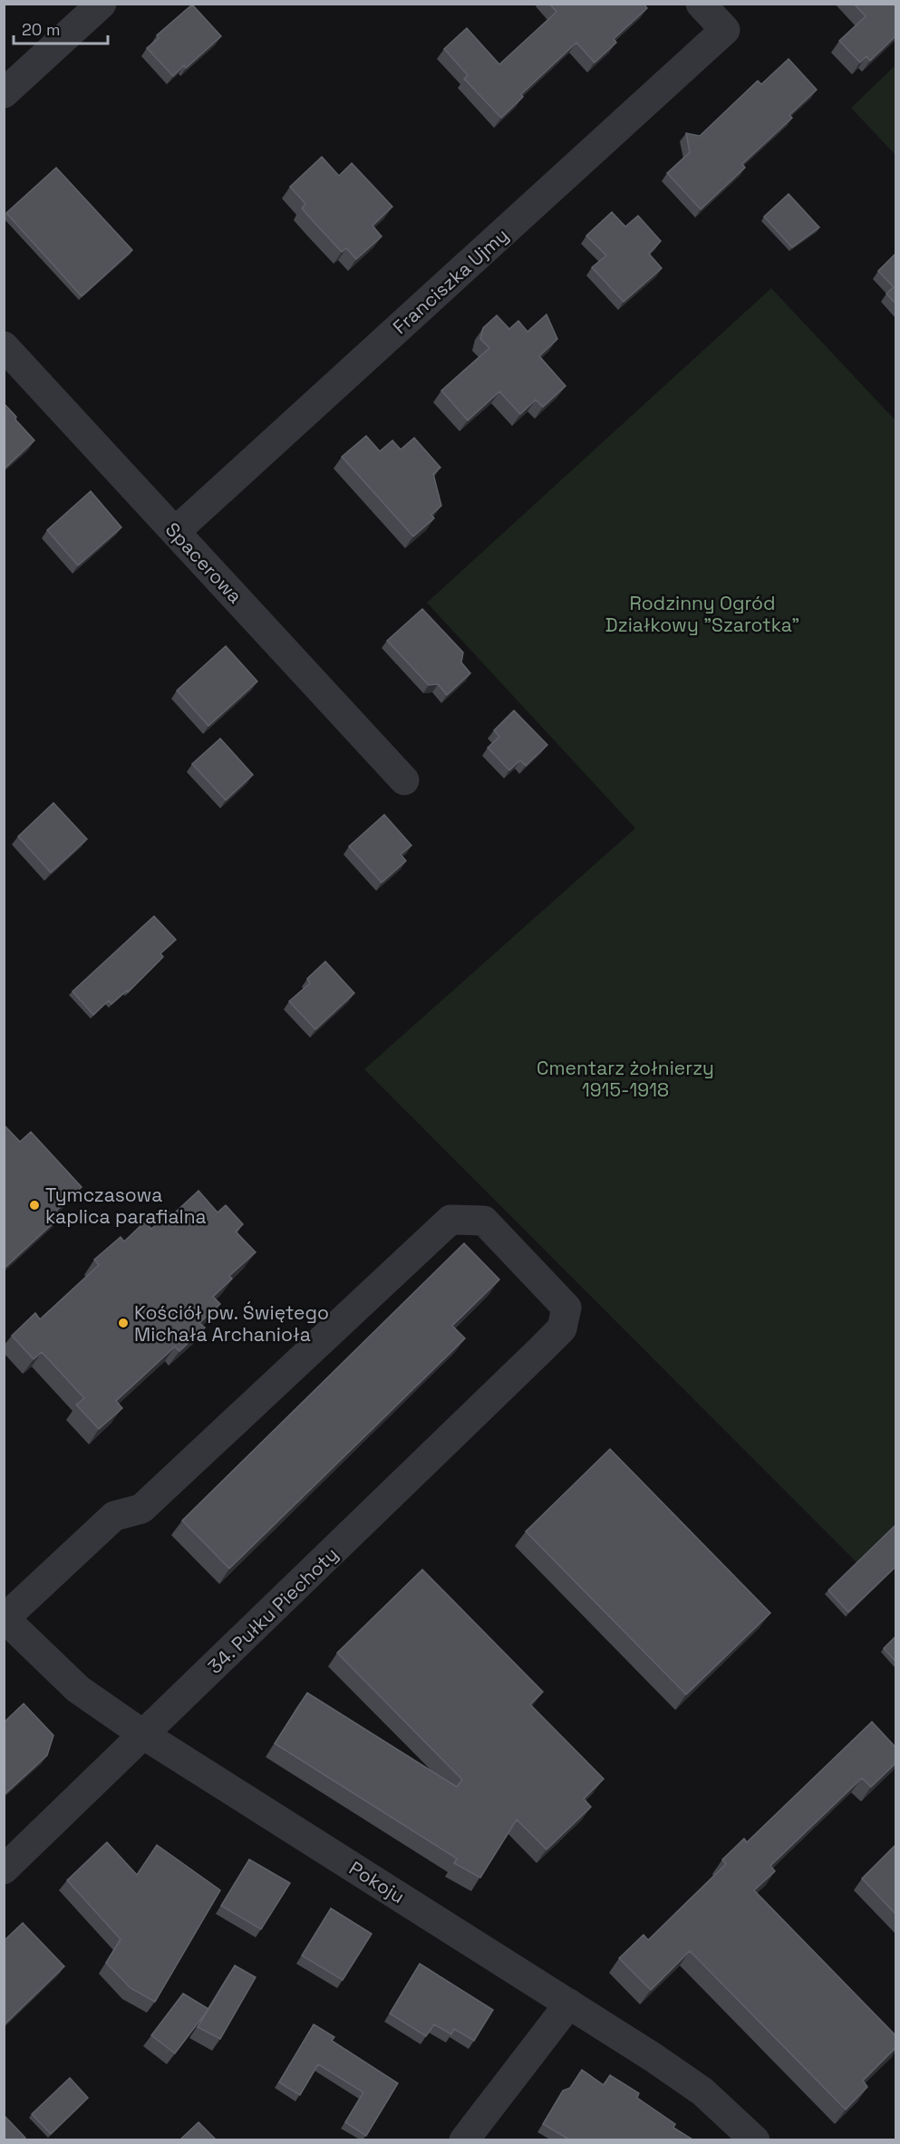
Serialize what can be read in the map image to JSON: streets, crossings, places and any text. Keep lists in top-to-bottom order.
{
  "streets": {
    "street": [
      "Franciszka Ujmy",
      "Spacerowa",
      "34. Pułku Piechoty",
      "Pokoju"
    ]
  },
  "crossings": [
    ["Franciszka Ujmy", "Spacerowa"],
    ["34. Pułku Piechoty", "Pokoju"]
  ],
  "parks": ["Rodzinny Ogród Działkowy \"Szarotka\"", "Cmentarz żołnierzy 1915-1918"],
  "places": ["Tymczasowa kaplica parafialna", "Kościół pw. Świętego Michała Archanioła"],
  "scale_bar": "20 m"
}
